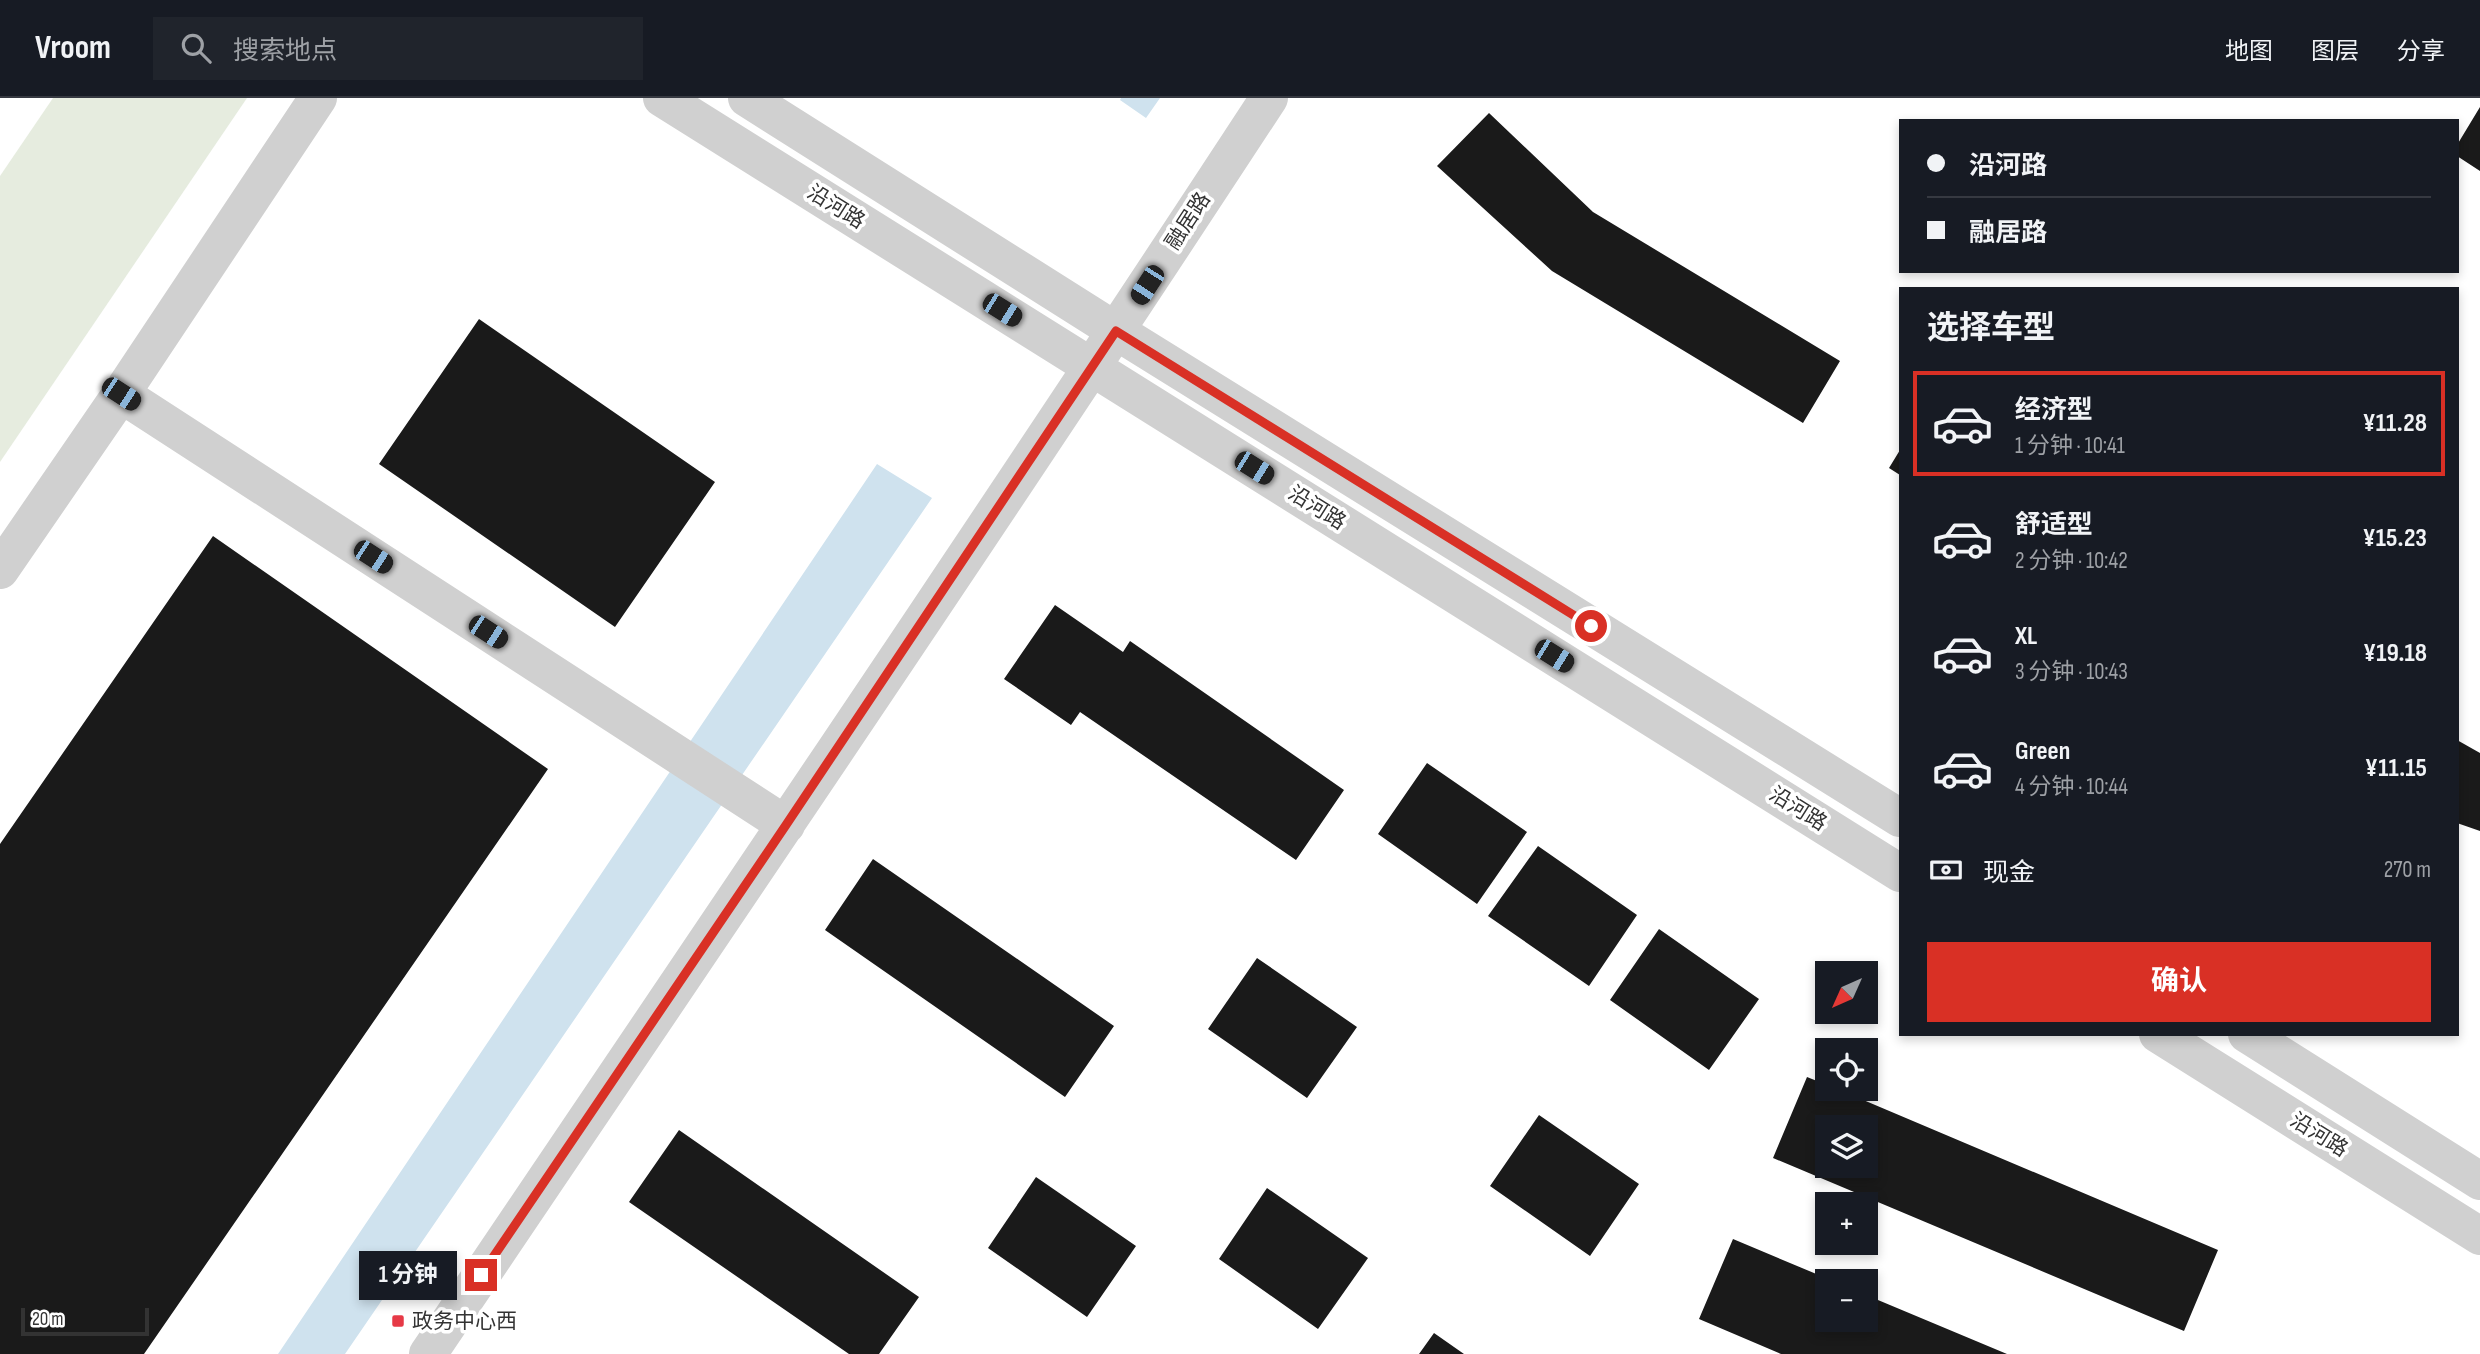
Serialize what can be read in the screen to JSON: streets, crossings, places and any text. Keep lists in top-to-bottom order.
{
  "streets": {
    "street": ["沿河路", "融居路"]
  },
  "crossings": [
    ["沿河路", "融居路"]
  ],
  "places": {
    "transit": ["政务中心西"]
  },
  "scale_bar": "20 m",
  "north": "bottom left",
  "page": {
    "header": "Vroom",
    "search": "搜索地点",
    "nav": ["地图", "图层", "分享"],
    "banner": ["沿河路", "融居路"],
    "heading": "选择车型",
    "list": [
      {
        "name": "经济型",
        "note": "1 分钟 · 10:41",
        "value": "¥11.28"
      },
      {
        "name": "舒适型",
        "note": "2 分钟 · 10:42",
        "value": "¥15.23"
      },
      {
        "name": "XL",
        "note": "3 分钟 · 10:43",
        "value": "¥19.18"
      },
      {
        "name": "Green",
        "note": "4 分钟 · 10:44",
        "value": "¥11.15"
      }
    ],
    "pay": ["现金", "270 m"],
    "buttons": "确认",
    "map_buttons": ["+", "−"],
    "bubble": "1 分钟",
    "scale": "20 m"
  }
}
